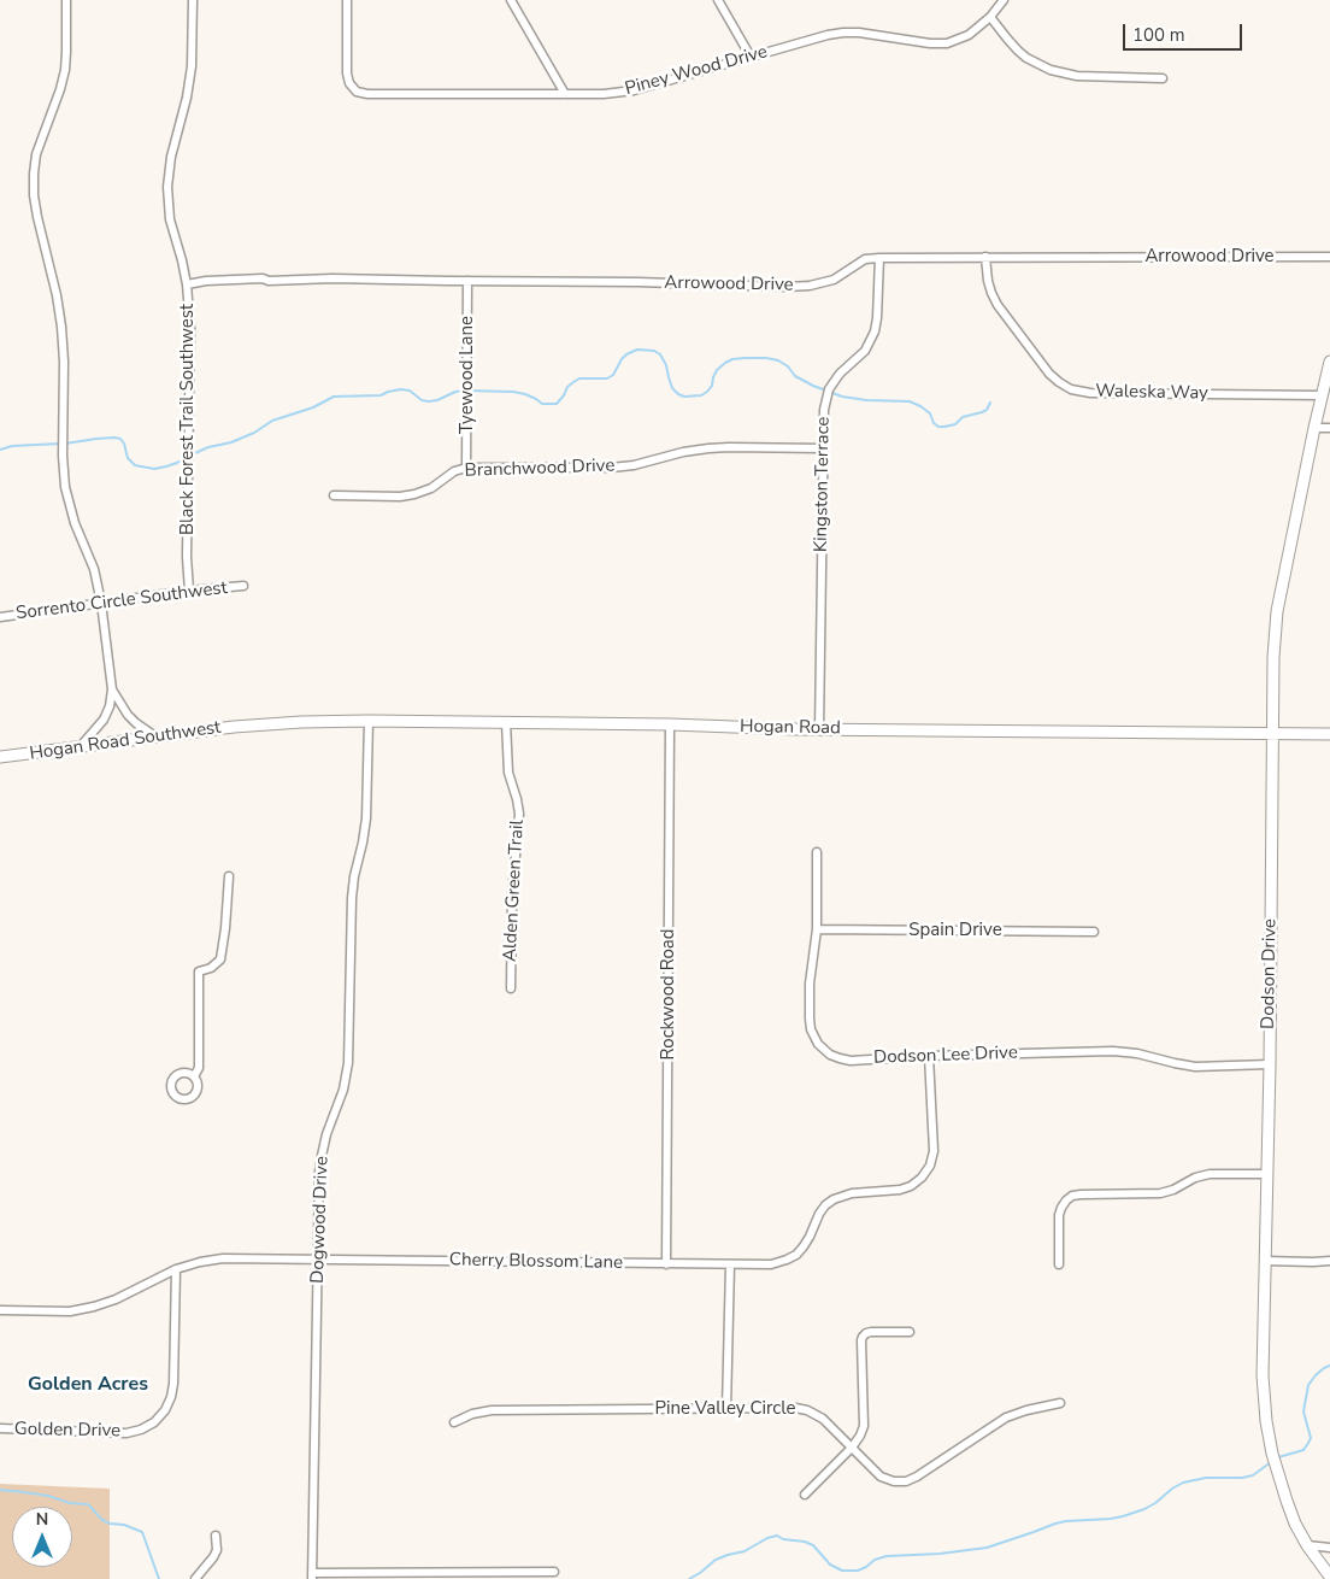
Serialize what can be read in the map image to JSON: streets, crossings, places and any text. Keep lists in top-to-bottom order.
{
  "streets": {
    "street": [
      "Piney Wood Drive",
      "Arrowood Drive",
      "Tyewood Lane",
      "Waleska Way",
      "Black Forest Trail Southwest",
      "Branchwood Drive",
      "Kingston Terrace",
      "Sorrento Circle Southwest",
      "Hogan Road",
      "Hogan Road Southwest",
      "Alden Green Trail",
      "Spain Drive",
      "Dodson Drive",
      "Rockwood Road",
      "Dodson Lee Drive",
      "Dogwood Drive",
      "Cherry Blossom Lane",
      "Pine Valley Circle",
      "Golden Drive"
    ]
  },
  "crossings": [
    ["Arrowood Drive", "Tyewood Lane"],
    ["Arrowood Drive", "Waleska Way"],
    ["Arrowood Drive", "Black Forest Trail Southwest"],
    ["Arrowood Drive", "Kingston Terrace"],
    ["Tyewood Lane", "Branchwood Drive"],
    ["Waleska Way", "Dodson Drive"],
    ["Black Forest Trail Southwest", "Sorrento Circle Southwest"],
    ["Branchwood Drive", "Kingston Terrace"],
    ["Kingston Terrace", "Hogan Road"],
    ["Hogan Road", "Hogan Road Southwest"],
    ["Hogan Road", "Alden Green Trail"],
    ["Hogan Road", "Dodson Drive"],
    ["Hogan Road", "Rockwood Road"],
    ["Hogan Road", "Dogwood Drive"],
    ["Spain Drive", "Dodson Lee Drive"],
    ["Dodson Drive", "Dodson Lee Drive"],
    ["Rockwood Road", "Cherry Blossom Lane"],
    ["Dodson Lee Drive", "Cherry Blossom Lane"],
    ["Dogwood Drive", "Cherry Blossom Lane"],
    ["Cherry Blossom Lane", "Golden Drive"]
  ],
  "districts": ["Golden Acres"],
  "scale_bar": "100 m",
  "north": "top"
}
